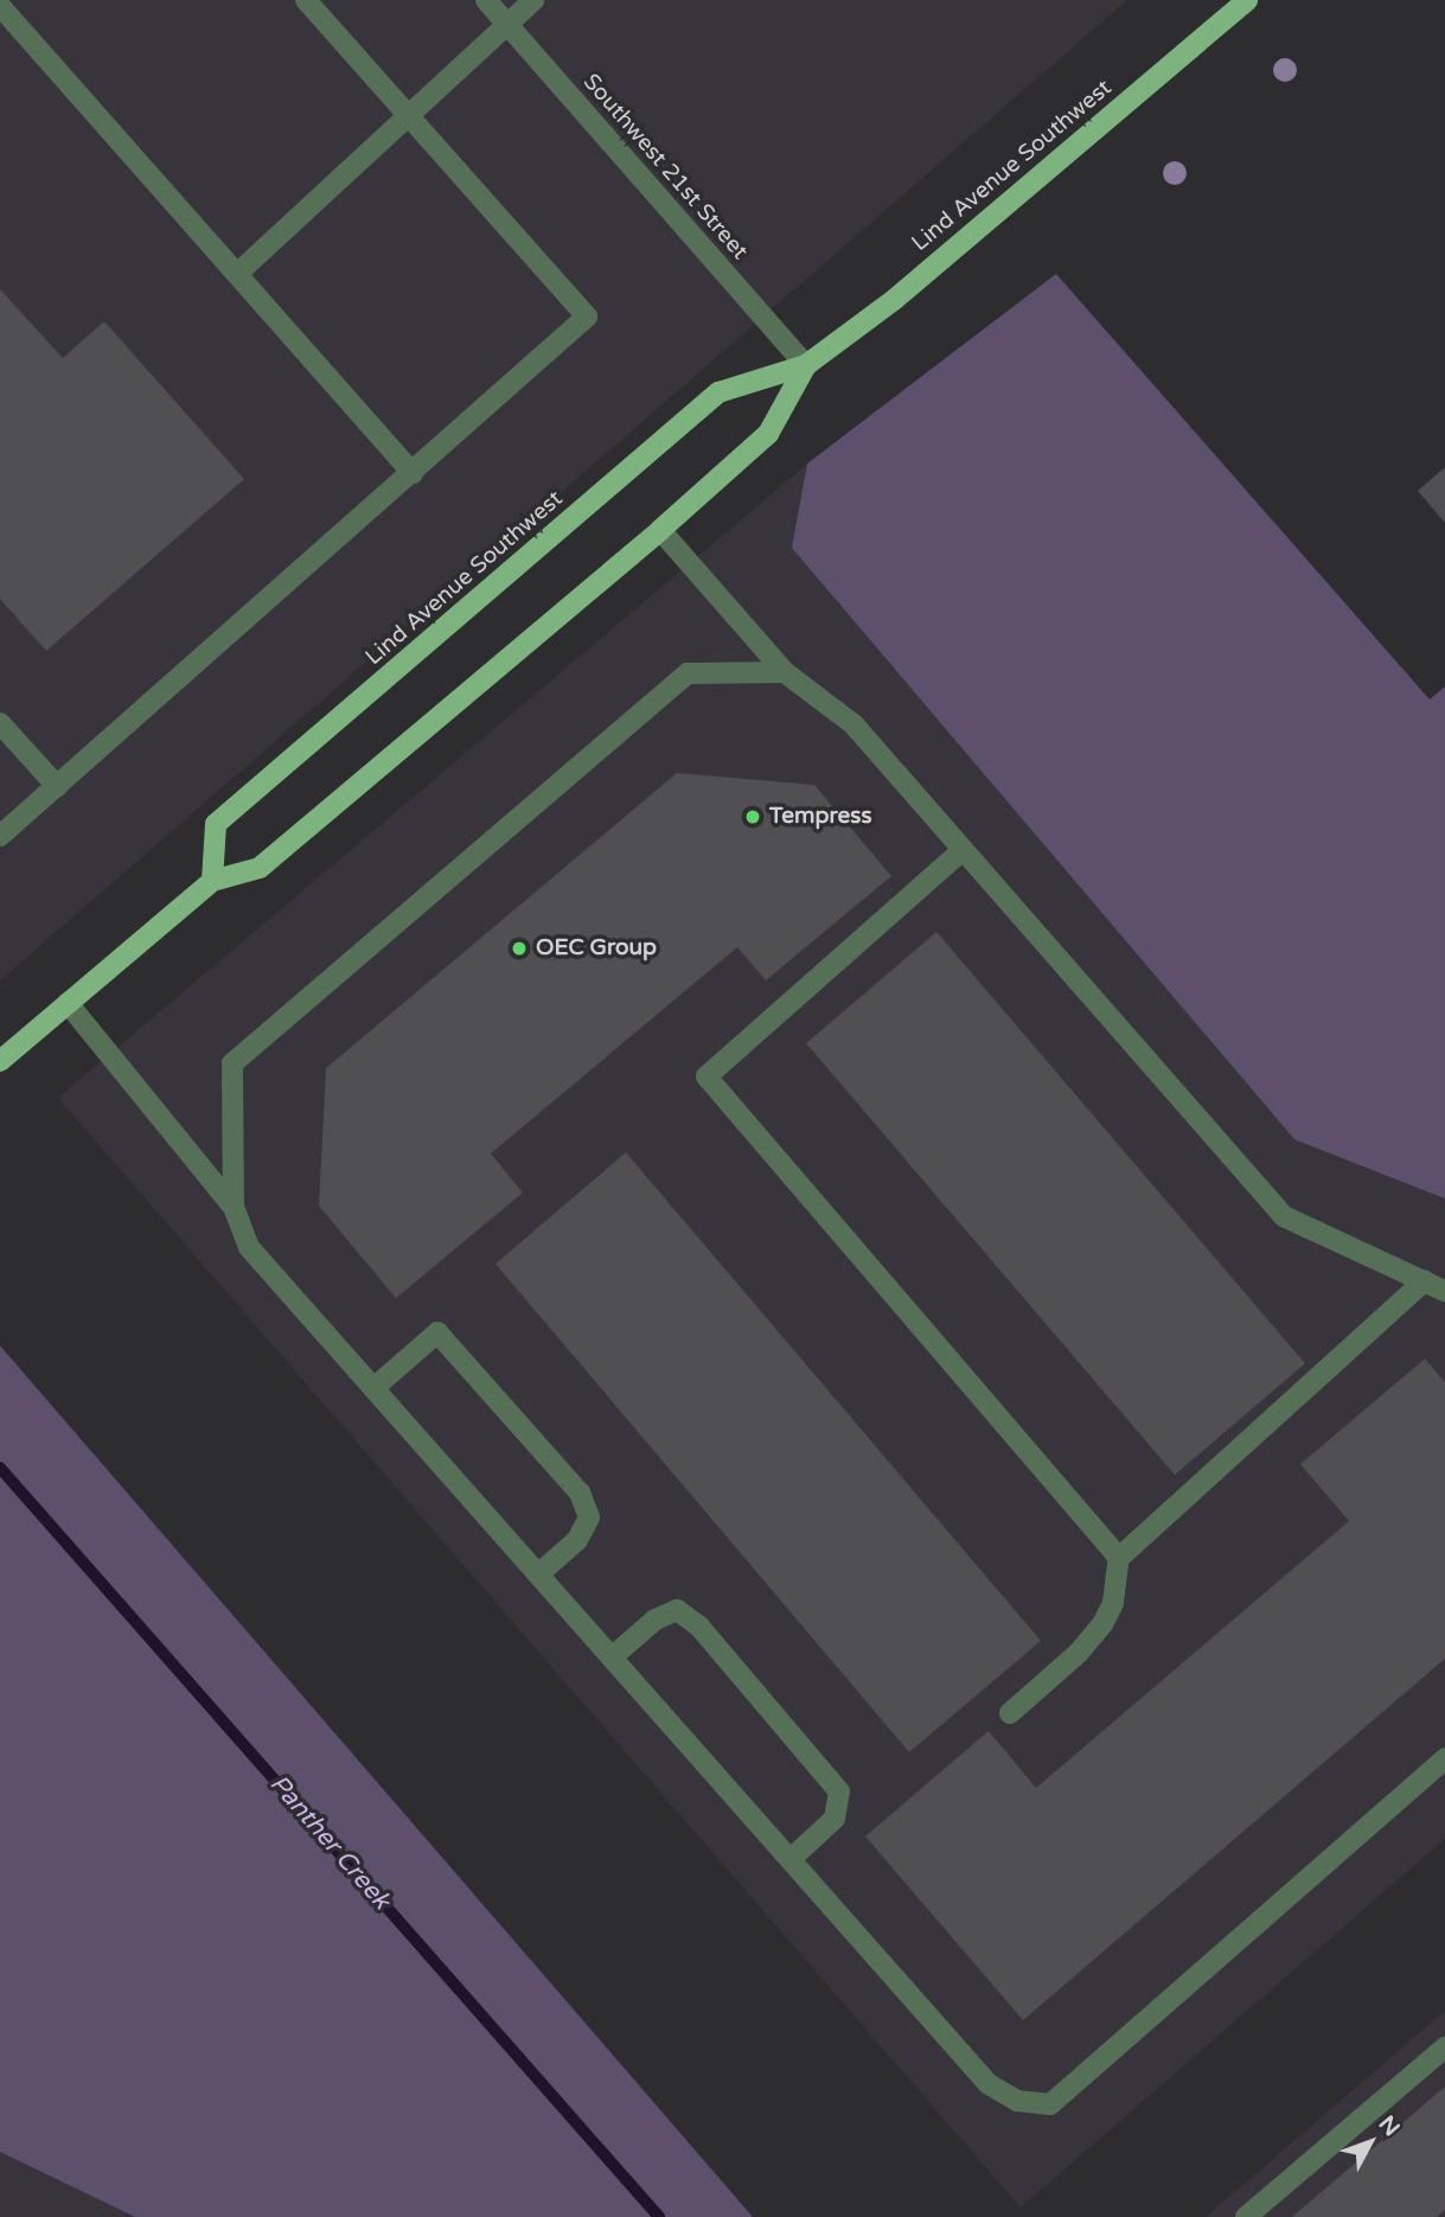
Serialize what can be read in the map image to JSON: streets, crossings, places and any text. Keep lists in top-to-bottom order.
{
  "streets": {
    "main road": ["Lind Avenue Southwest"],
    "street": ["Southwest 21st Street"]
  },
  "crossings": [
    ["Lind Avenue Southwest", "Southwest 21st Street"]
  ],
  "water": ["Panther Creek"],
  "places": ["Tempress", "OEC Group"],
  "north": "top right"
}
